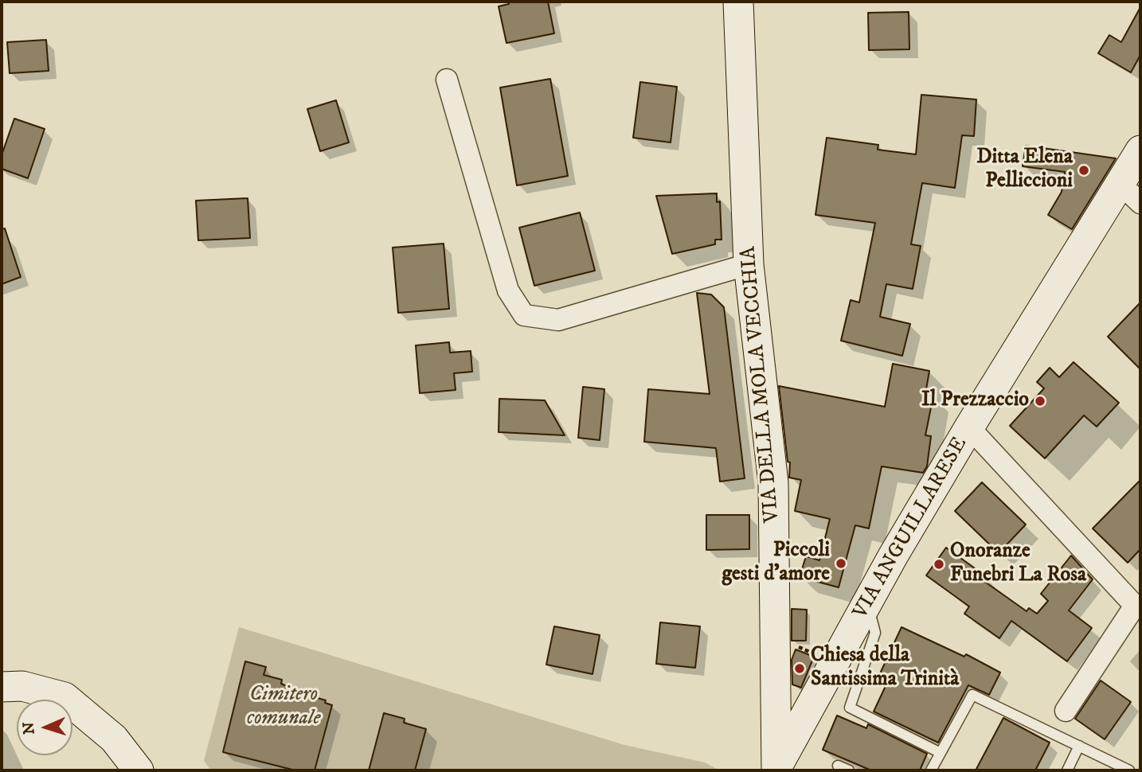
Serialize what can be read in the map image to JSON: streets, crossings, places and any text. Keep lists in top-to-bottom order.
{
  "streets": {
    "street": ["VIA DELLA MOLA VECCHIA", "VIA ANGUILLARESE"]
  },
  "crossings": [
    ["VIA DELLA MOLA VECCHIA", "VIA ANGUILLARESE"]
  ],
  "parks": ["Cimitero comunale"],
  "places": [
    "Ditta Elena Pelliccioni",
    "Il Prezzaccio",
    "Piccoli gesti d'amore",
    "Onoranze Funebri La Rosa",
    "Chiesa della Santissima Trinità"
  ],
  "north": "left"
}
